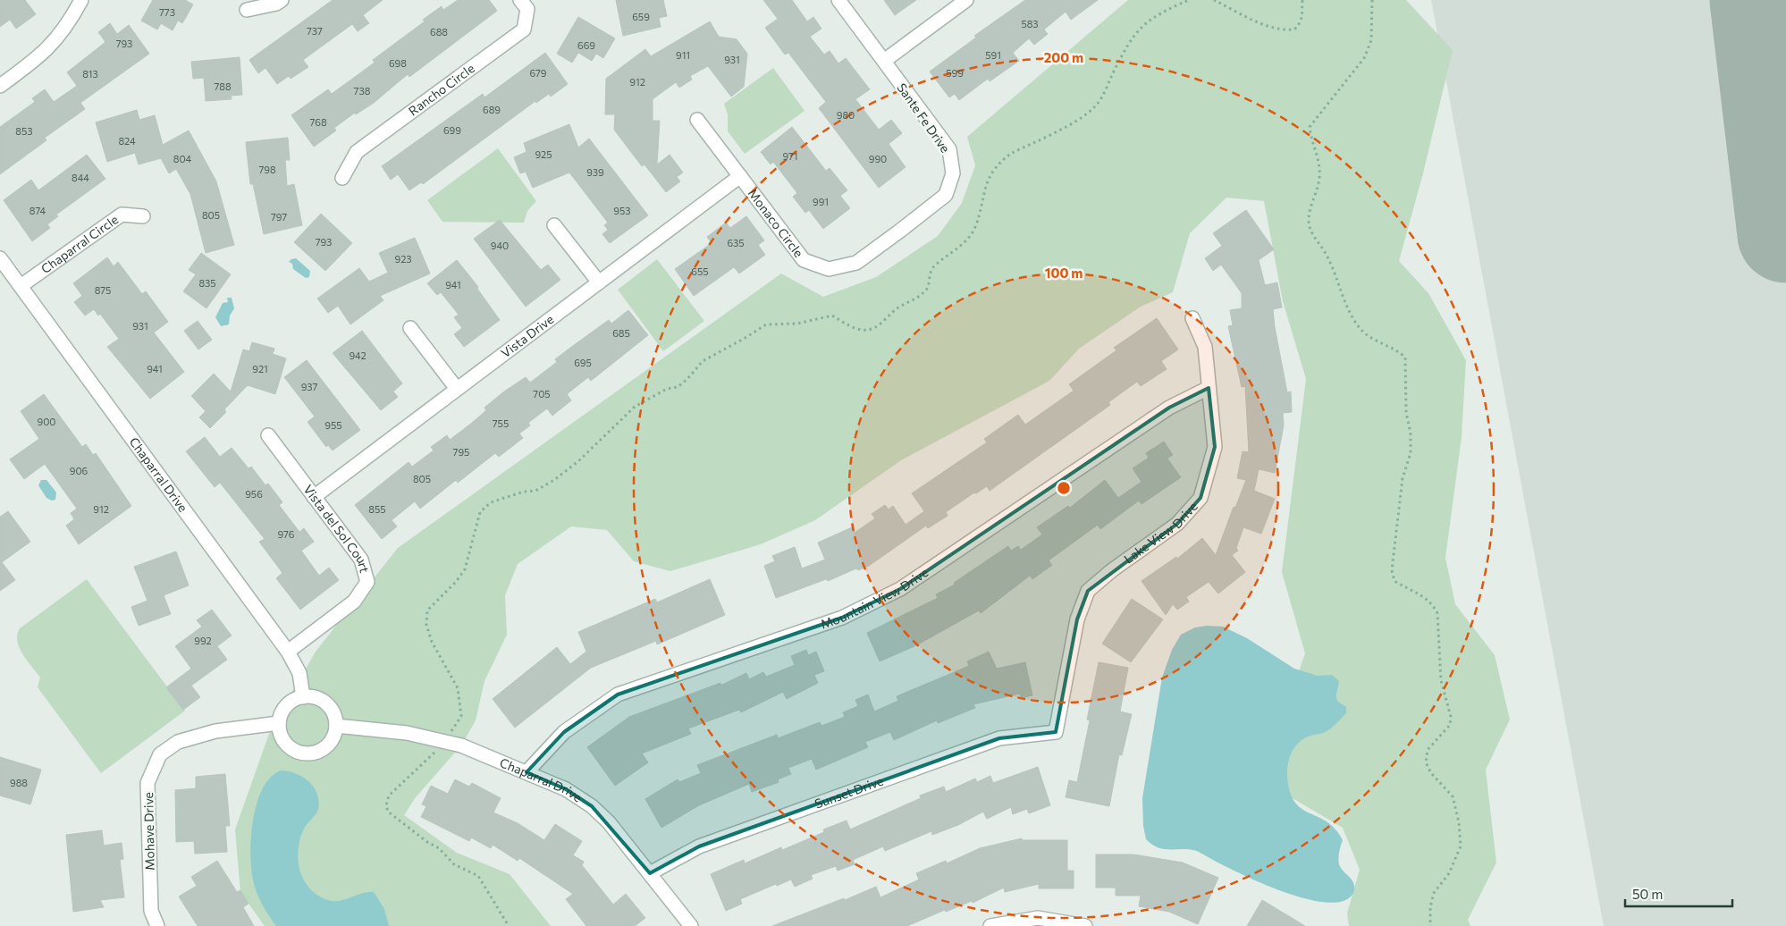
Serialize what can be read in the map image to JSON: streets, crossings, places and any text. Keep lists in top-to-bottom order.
{
  "streets": {
    "street": [
      "Rancho Circle",
      "Sante Fe Drive",
      "Monaco Circle",
      "Chaparral Circle",
      "Vista Drive",
      "Chaparral Drive",
      "Vista del Sol Court",
      "Lake View Drive",
      "Mountain View Drive",
      "Sunset Drive",
      "Mohave Drive"
    ]
  },
  "crossings": [
    ["Sante Fe Drive", "Monaco Circle"],
    ["Monaco Circle", "Vista Drive"],
    ["Chaparral Circle", "Chaparral Drive"],
    ["Vista Drive", "Vista del Sol Court"],
    ["Chaparral Drive", "Vista del Sol Court"],
    ["Chaparral Drive", "Mountain View Drive"],
    ["Chaparral Drive", "Sunset Drive"],
    ["Chaparral Drive", "Mohave Drive"],
    ["Lake View Drive", "Mountain View Drive"],
    ["Lake View Drive", "Sunset Drive"]
  ],
  "house_numbers": [
    "773",
    "659",
    "583",
    "737",
    "688",
    "793",
    "669",
    "911",
    "591",
    "931",
    "698",
    "679",
    "599",
    "813",
    "912",
    "788",
    "738",
    "689",
    "980",
    "768",
    "699",
    "853",
    "824",
    "925",
    "971",
    "804",
    "990",
    "798",
    "939",
    "844",
    "991",
    "874",
    "953",
    "805",
    "797",
    "793",
    "635",
    "940",
    "923",
    "655",
    "835",
    "941",
    "875",
    "931",
    "685",
    "942",
    "695",
    "941",
    "921",
    "937",
    "705",
    "900",
    "755",
    "955",
    "795",
    "906",
    "805",
    "956",
    "912",
    "855",
    "976",
    "992",
    "988"
  ],
  "scale_bar": "50 m",
  "rings": ["200 m", "100 m"]
}
